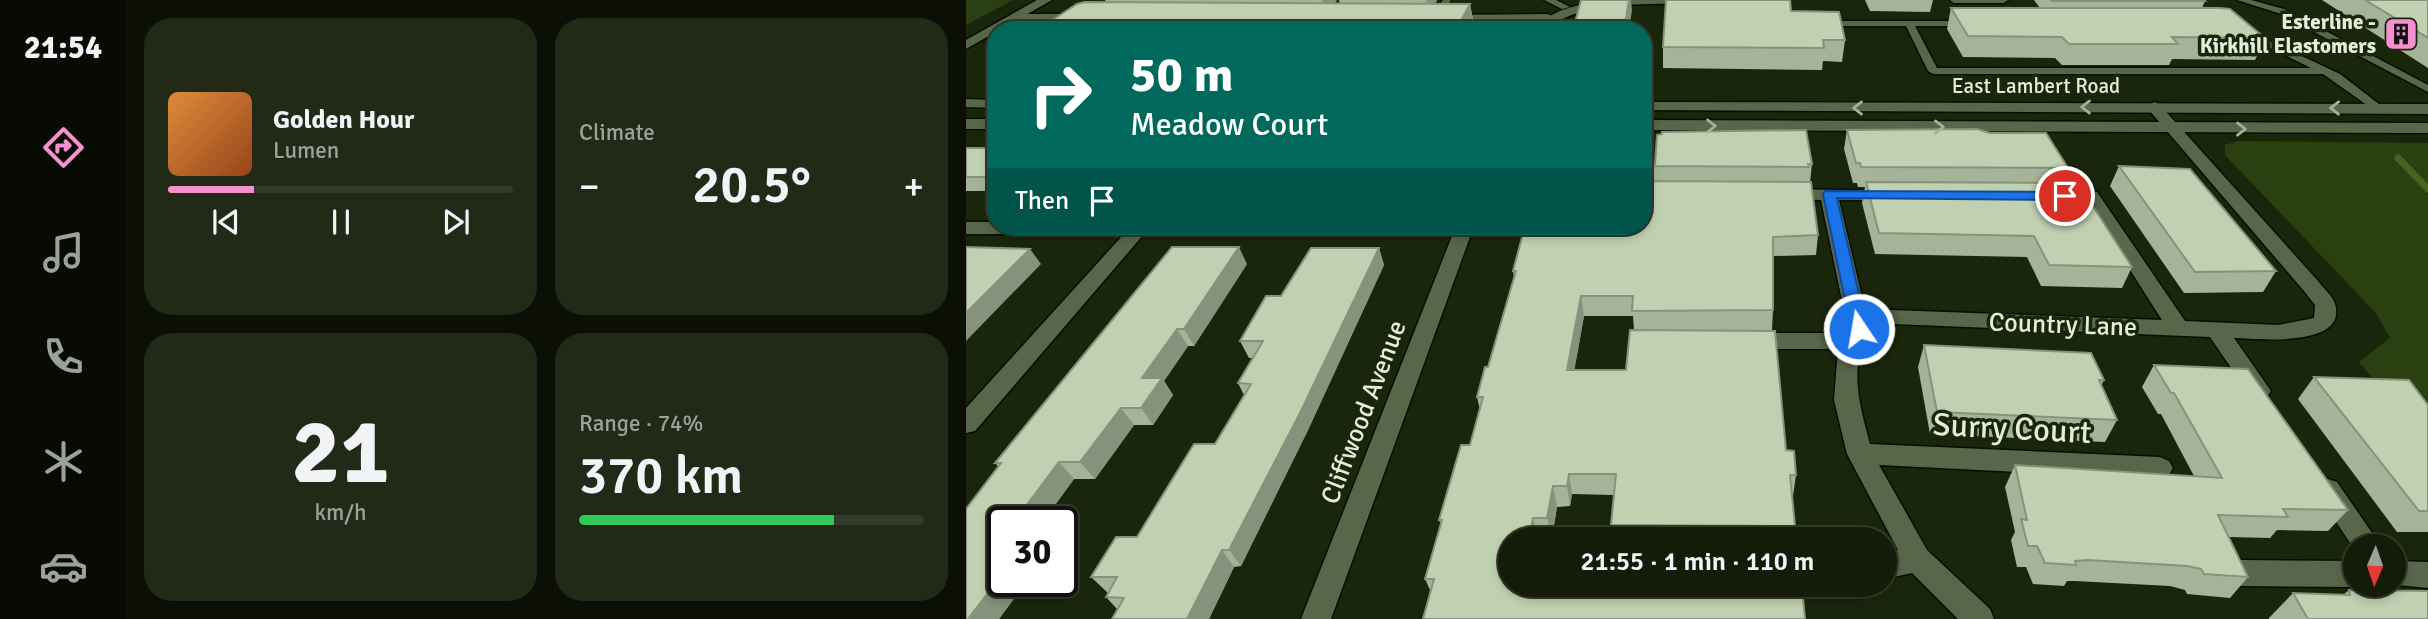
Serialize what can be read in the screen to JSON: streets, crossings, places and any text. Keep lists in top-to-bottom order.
{
  "streets": {
    "street": [
      "East Lambert Road",
      "Country Lane",
      "Cliffwood Avenue",
      "Surry Court"
    ]
  },
  "crossings": [
    ["East Lambert Road", "Country Lane"]
  ],
  "places": {
    "building": ["Esterline - Kirkhill Elastomers"]
  },
  "north": "bottom",
  "page": {
    "tabs": "21:54",
    "tile": [
      "Climate",
      ["21", "km/h"],
      ["Range · 74%", "370 km"]
    ],
    "turn": ["50 m", "Meadow Court"],
    "song": ["Golden Hour", "Lumen"],
    "heat": ["−", "20.5°", "+"],
    "then": "Then",
    "limit": "30",
    "trip": "21:55 · 1 min · 110 m"
  }
}
